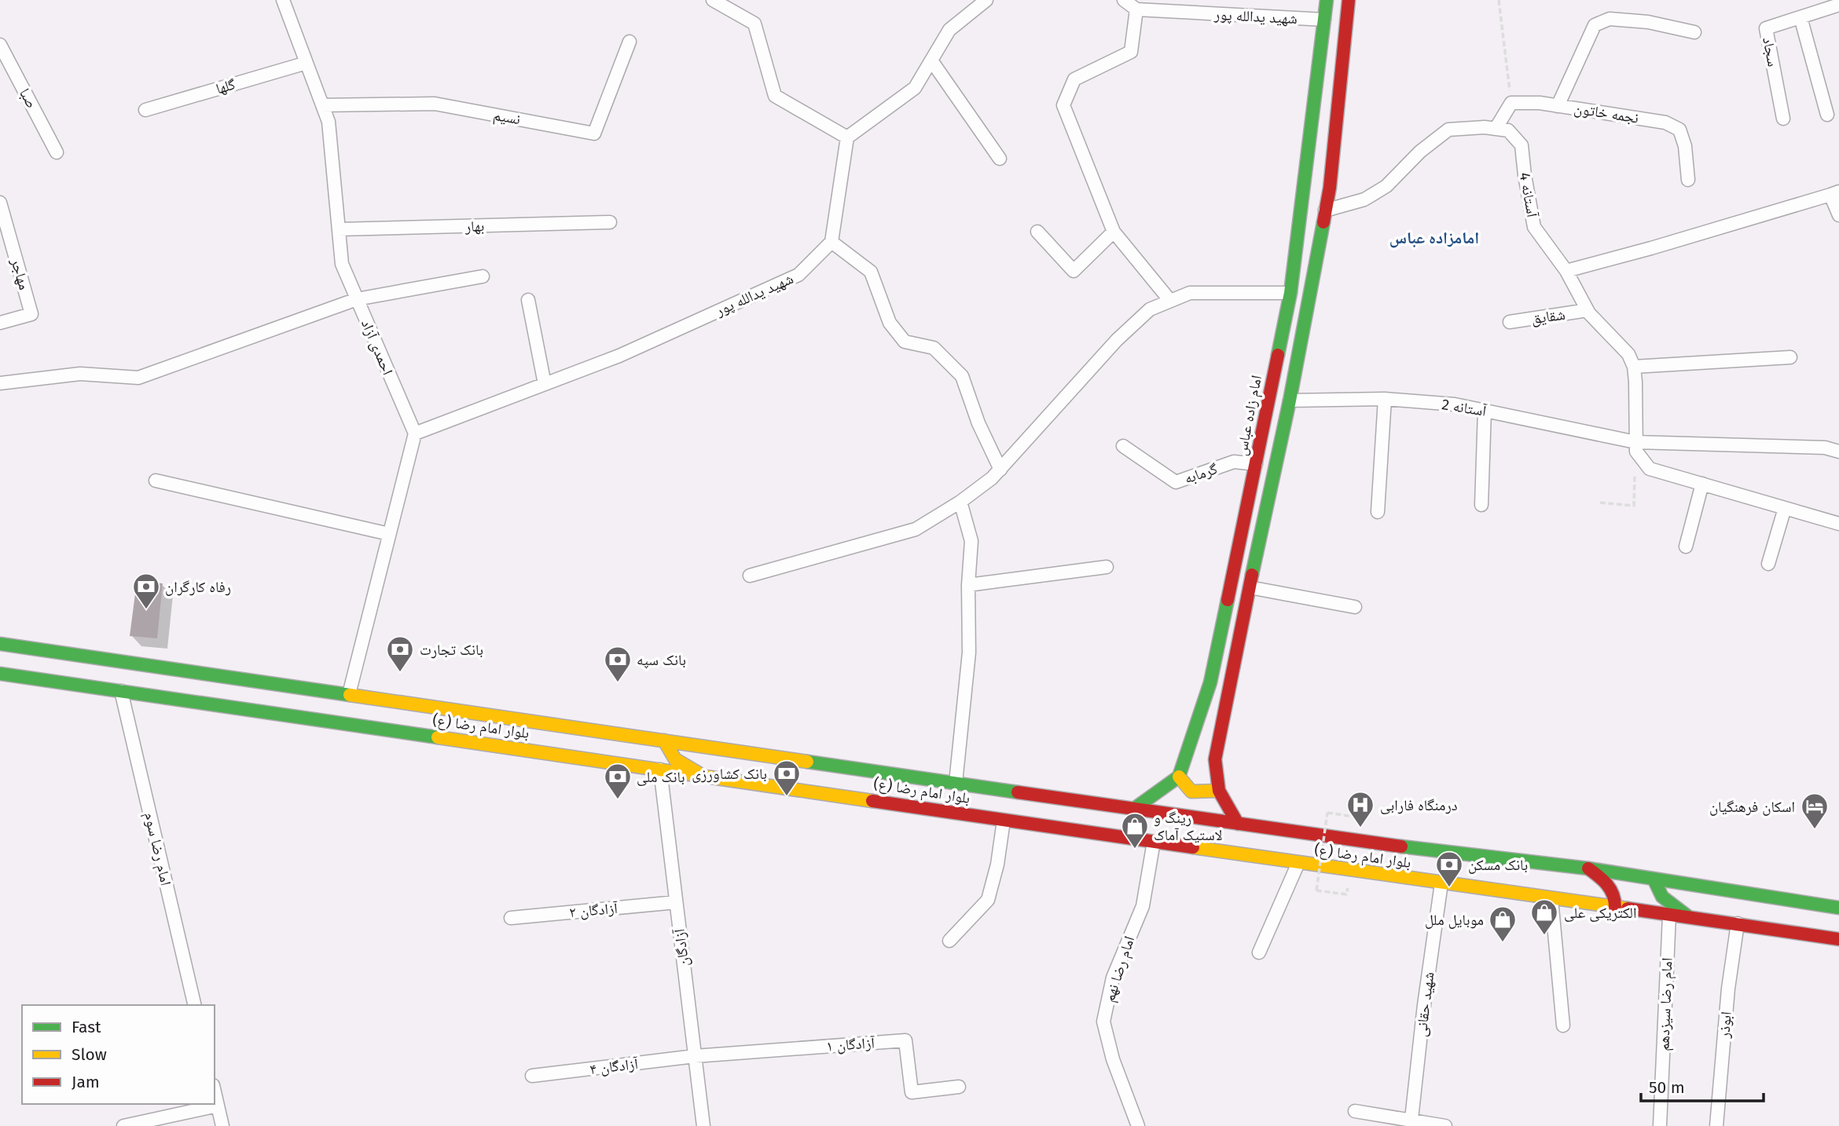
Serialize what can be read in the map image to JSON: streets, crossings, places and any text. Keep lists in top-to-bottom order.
{
  "streets": {
    "main road": ["امام زاده عباس", "بلوار امام رضا (ع)"],
    "street": [
      "شهید یدالله پور",
      "سجاد",
      "گلها",
      "صبا",
      "نجمه خاتون",
      "نسیم",
      "آستانه 4",
      "بهار",
      "مهاجر",
      "شقایق",
      "احمدی آزاد",
      "آستانه 2",
      "گرمابه",
      "امام رضا سوم",
      "آزادگان ۲",
      "آزادگان",
      "امام رضا نهم",
      "شهید حقانی",
      "امام رضا سیزدهم",
      "ابوذر",
      "آزادگان ۱",
      "آزادگان ۴"
    ]
  },
  "crossings": [
    ["شهید یدالله پور", "احمدی آزاد"],
    ["شهید یدالله پور", "امام زاده عباس"],
    ["گلها", "احمدی آزاد"],
    ["نسیم", "احمدی آزاد"],
    ["آستانه 4", "شقایق"],
    ["آستانه 4", "آستانه 2"],
    ["بهار", "احمدی آزاد"],
    ["امام زاده عباس", "گرمابه"],
    ["بلوار امام رضا (ع)", "امام رضا سوم"],
    ["بلوار امام رضا (ع)", "آزادگان"],
    ["بلوار امام رضا (ع)", "امام رضا نهم"],
    ["بلوار امام رضا (ع)", "شهید حقانی"],
    ["بلوار امام رضا (ع)", "امام رضا سیزدهم"],
    ["بلوار امام رضا (ع)", "ابوذر"],
    ["آزادگان ۲", "آزادگان"],
    ["آزادگان", "آزادگان ۱"],
    ["آزادگان", "آزادگان ۴"],
    ["آزادگان ۱", "آزادگان ۴"]
  ],
  "districts": ["امامزاده عباس"],
  "places": {
    "bank": [
      "رفاه کارگران",
      "بانک تجارت",
      "بانک سپه",
      "بانک کشاورزی",
      "بانک ملی",
      "بانک مسکن"
    ],
    "hospital": ["درمنگاه فارابی"],
    "hotel": ["اسکان فرهنگیان"],
    "shop": ["رینگ و لاستیک آماک", "الکتریکی علی", "موبایل ملل"]
  },
  "legend": ["Fast", "Slow", "Jam"],
  "scale_bar": "50 m"
}
